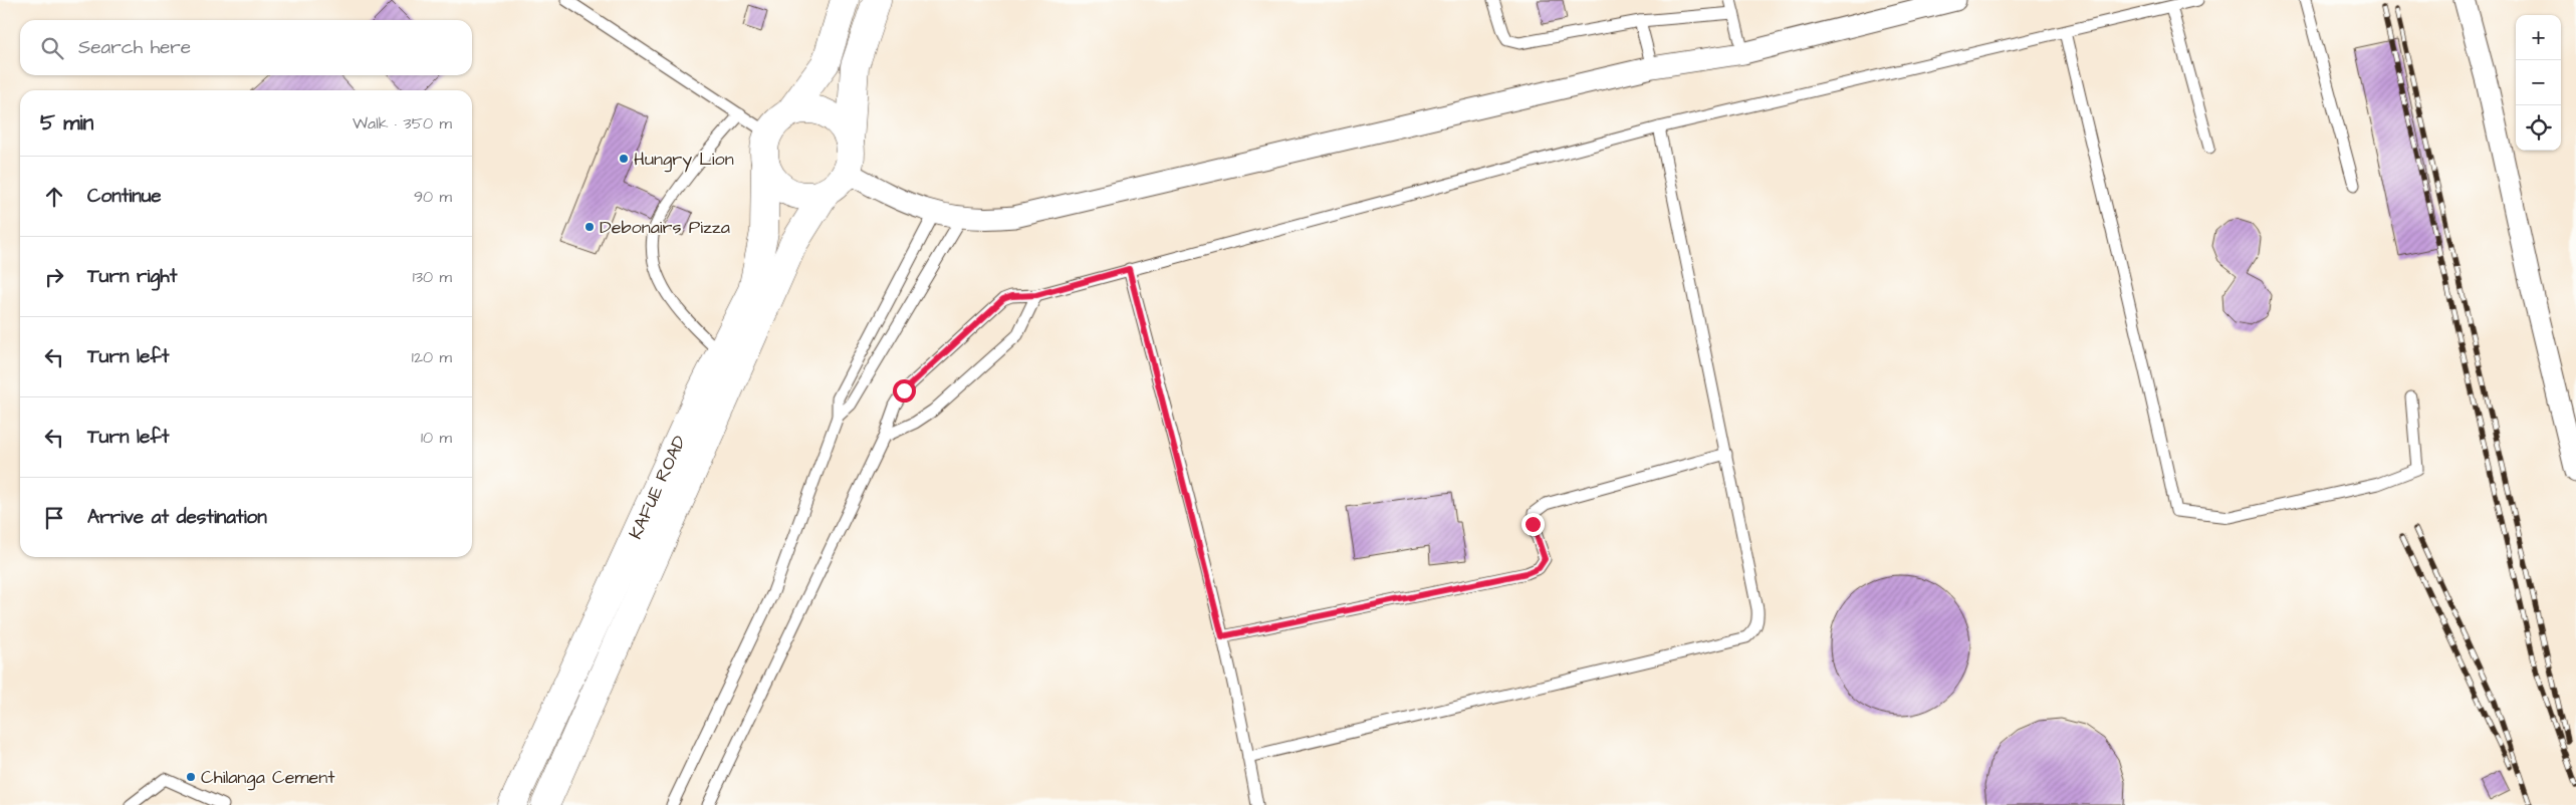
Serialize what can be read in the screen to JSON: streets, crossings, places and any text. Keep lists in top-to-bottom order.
{
  "streets": {
    "highway": ["KAFUE ROAD"]
  },
  "places": ["Hungry Lion", "Debonairs Pizza", "Chilanga Cement"],
  "page": {
    "map_buttons": ["+", "−"],
    "search": "Search here",
    "heading": ["5 min", "Walk · 350 m"],
    "list": [
      ["Continue", "90 m"],
      ["Turn right", "130 m"],
      ["Turn left", "120 m"],
      ["Turn left", "10 m"],
      "Arrive at destination"
    ]
  }
}
